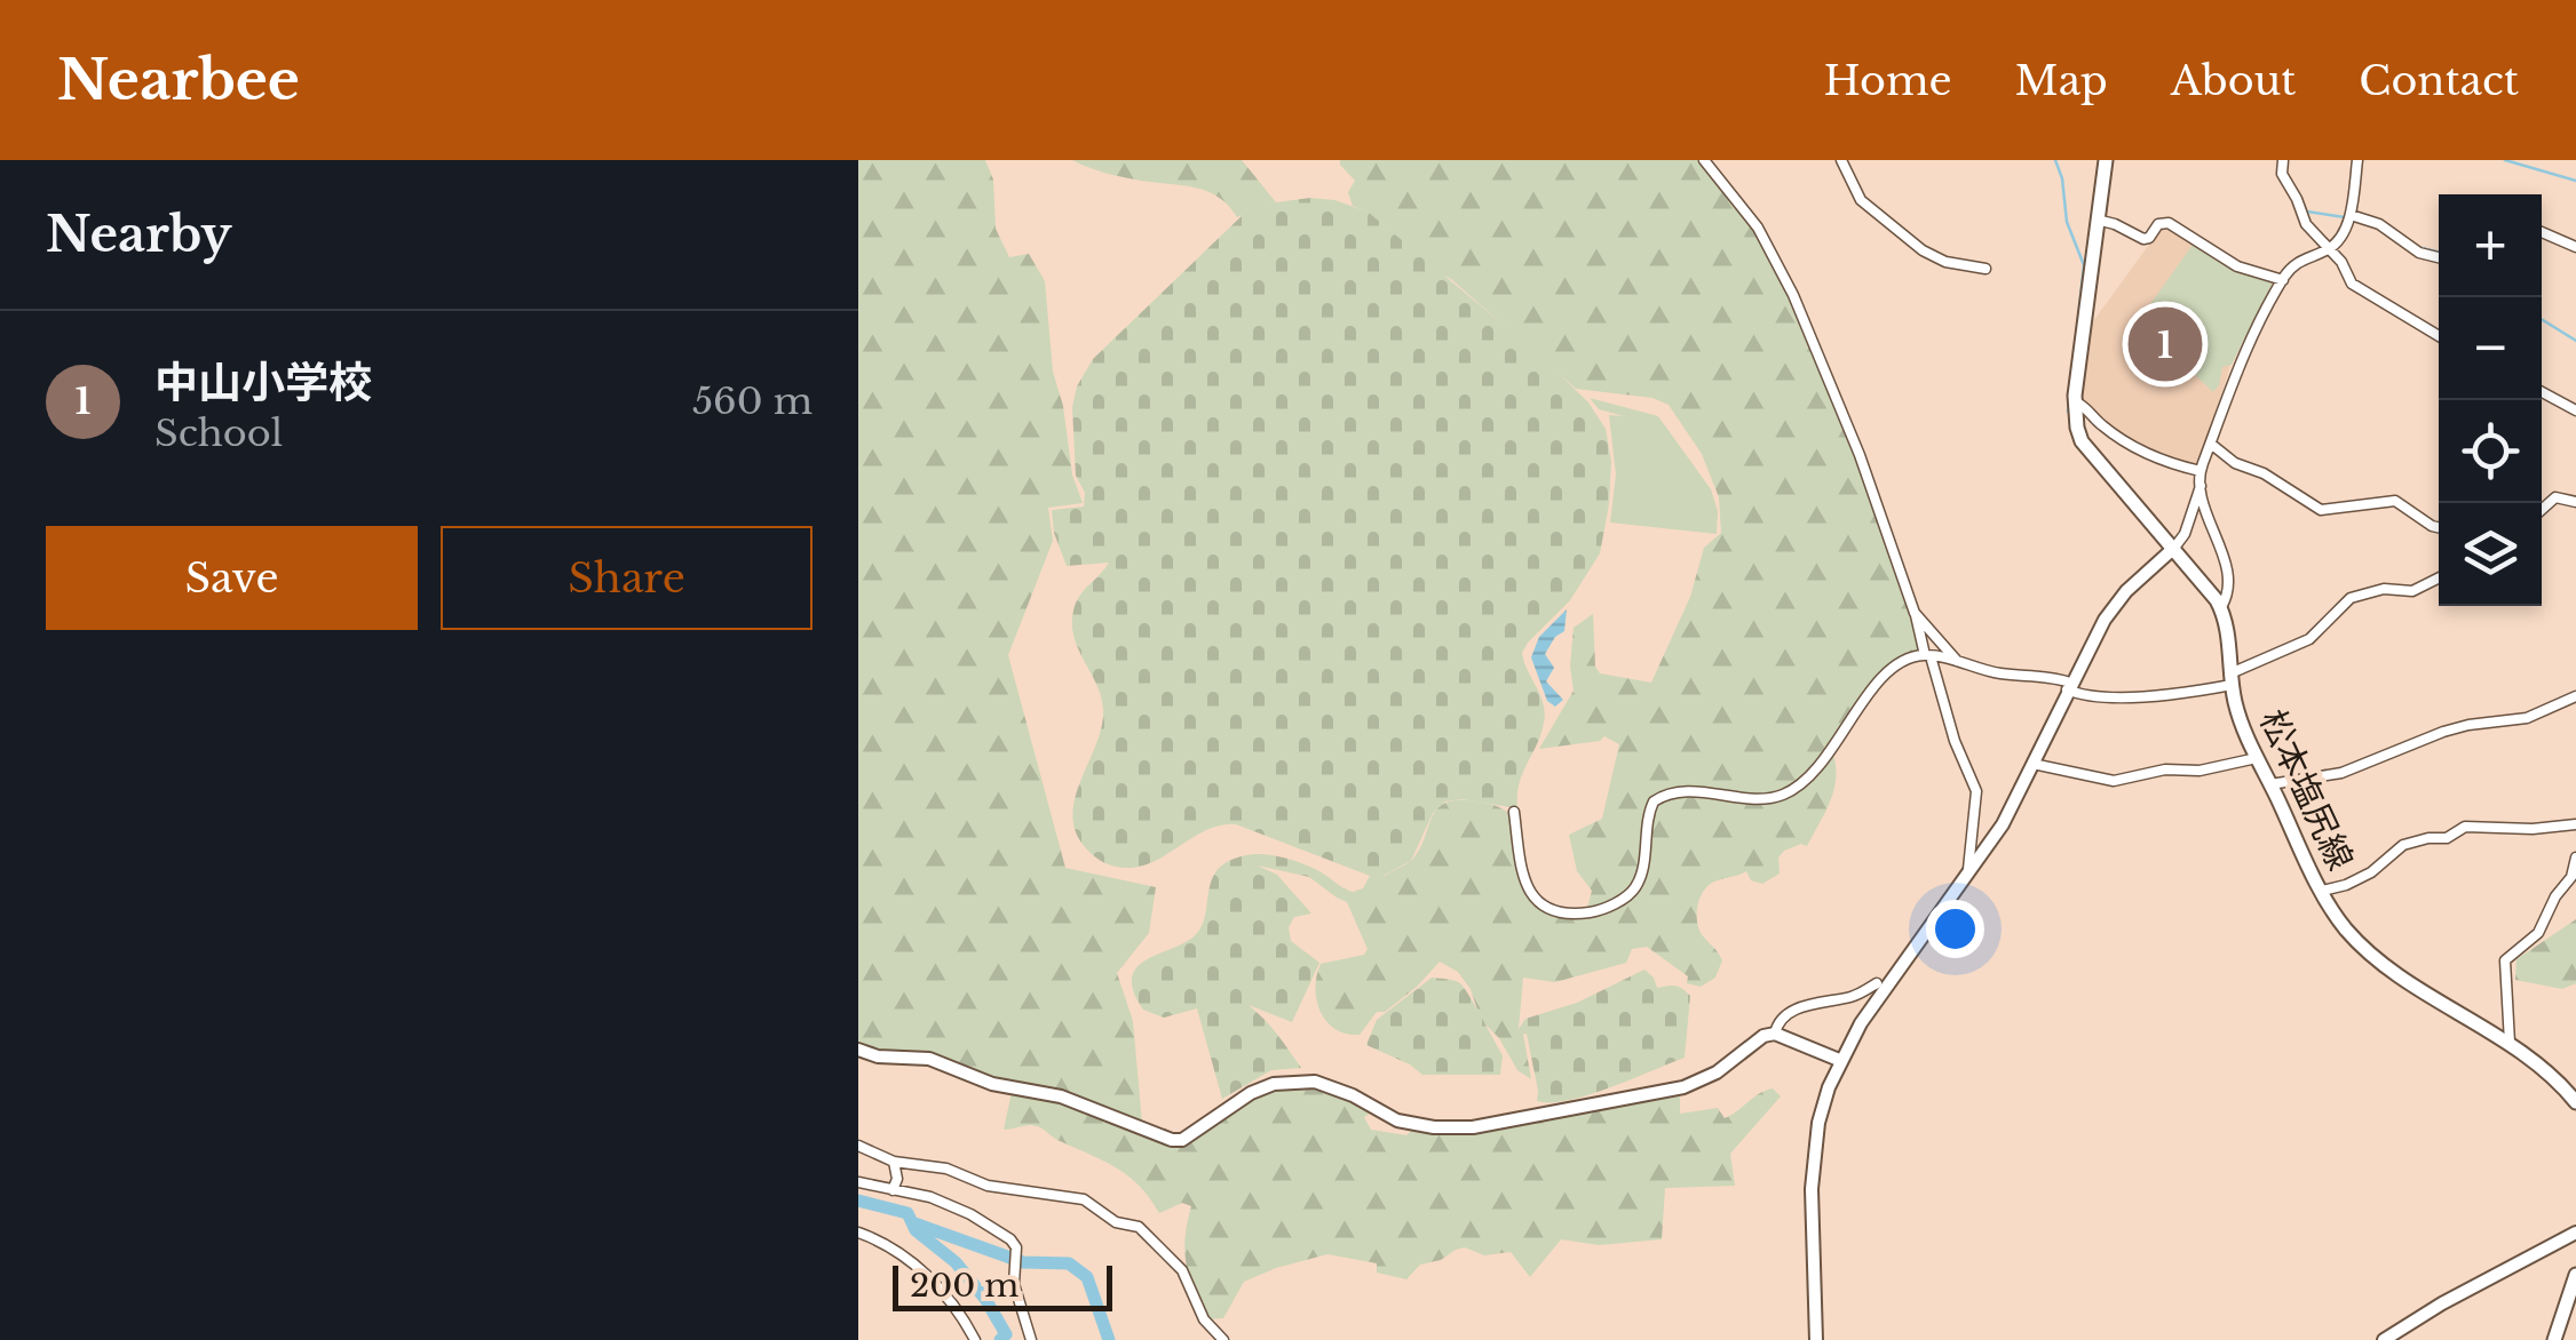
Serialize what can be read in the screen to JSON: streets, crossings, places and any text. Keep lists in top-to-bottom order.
{
  "streets": {
    "main road": ["松本塩尻線"]
  },
  "scale_bar": "200 m",
  "page": {
    "header": "Nearbee",
    "nav": [
      "Home",
      "Map",
      "About",
      "Contact"
    ],
    "heading": "Nearby",
    "map_buttons": ["+", "−"],
    "pins": "1",
    "list": [
      {
        "mark": "1",
        "name": "中山小学校",
        "note": "School",
        "value": "560 m"
      }
    ],
    "buttons": ["Save", "Share"],
    "scale": "200 m"
  }
}
